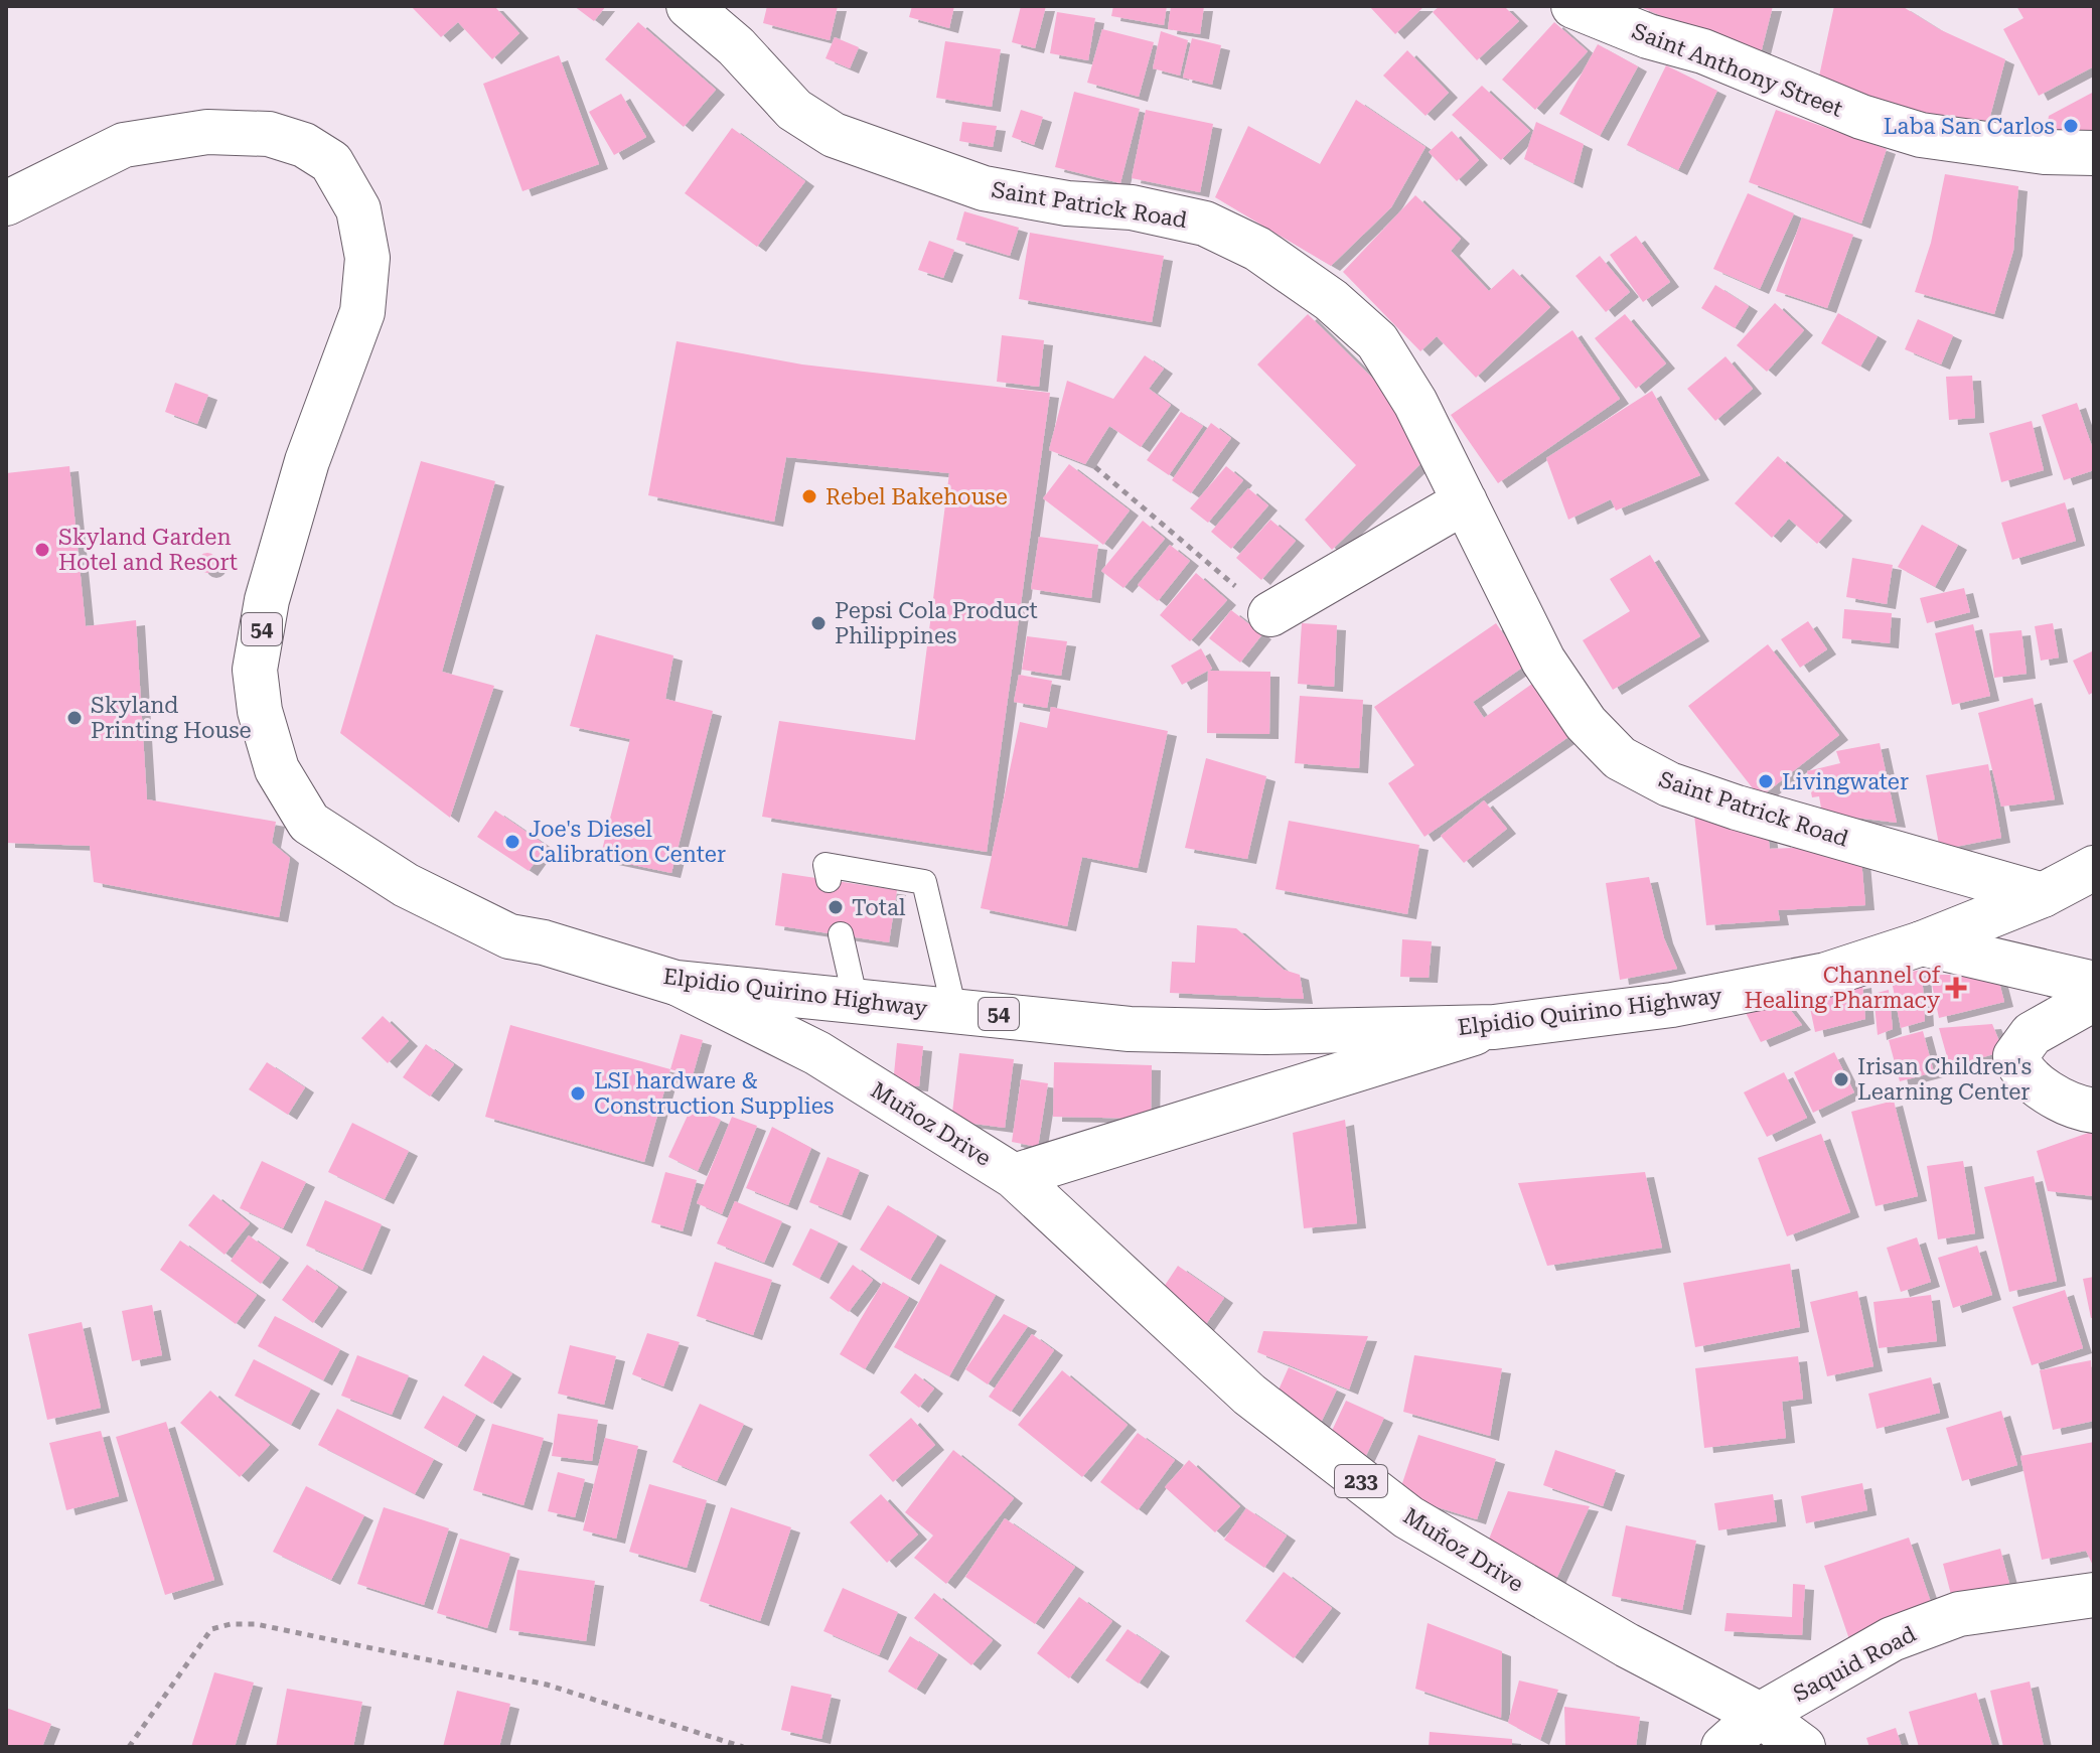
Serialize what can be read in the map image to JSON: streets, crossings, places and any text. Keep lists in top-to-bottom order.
{
  "streets": {
    "main road": [
      "Saint Anthony Street",
      "Saint Patrick Road",
      "54",
      "Elpidio Quirino Highway",
      "Muñoz Drive",
      "233",
      "Saquid Road"
    ]
  },
  "crossings": [
    ["Saint Patrick Road", "Elpidio Quirino Highway"],
    ["Elpidio Quirino Highway", "Muñoz Drive"],
    ["Muñoz Drive", "Saquid Road"]
  ],
  "places": {
    "other": [
      "Laba San Carlos",
      "Rebel Bakehouse",
      "Skyland Garden Hotel and Resort",
      "Pepsi Cola Product Philippines",
      "Skyland Printing House",
      "Livingwater",
      "Joe's Diesel Calibration Center",
      "Total",
      "Irisan Children's Learning Center",
      "LSI hardware & Construction Supplies"
    ],
    "health": ["Channel of Healing Pharmacy"]
  }
}
